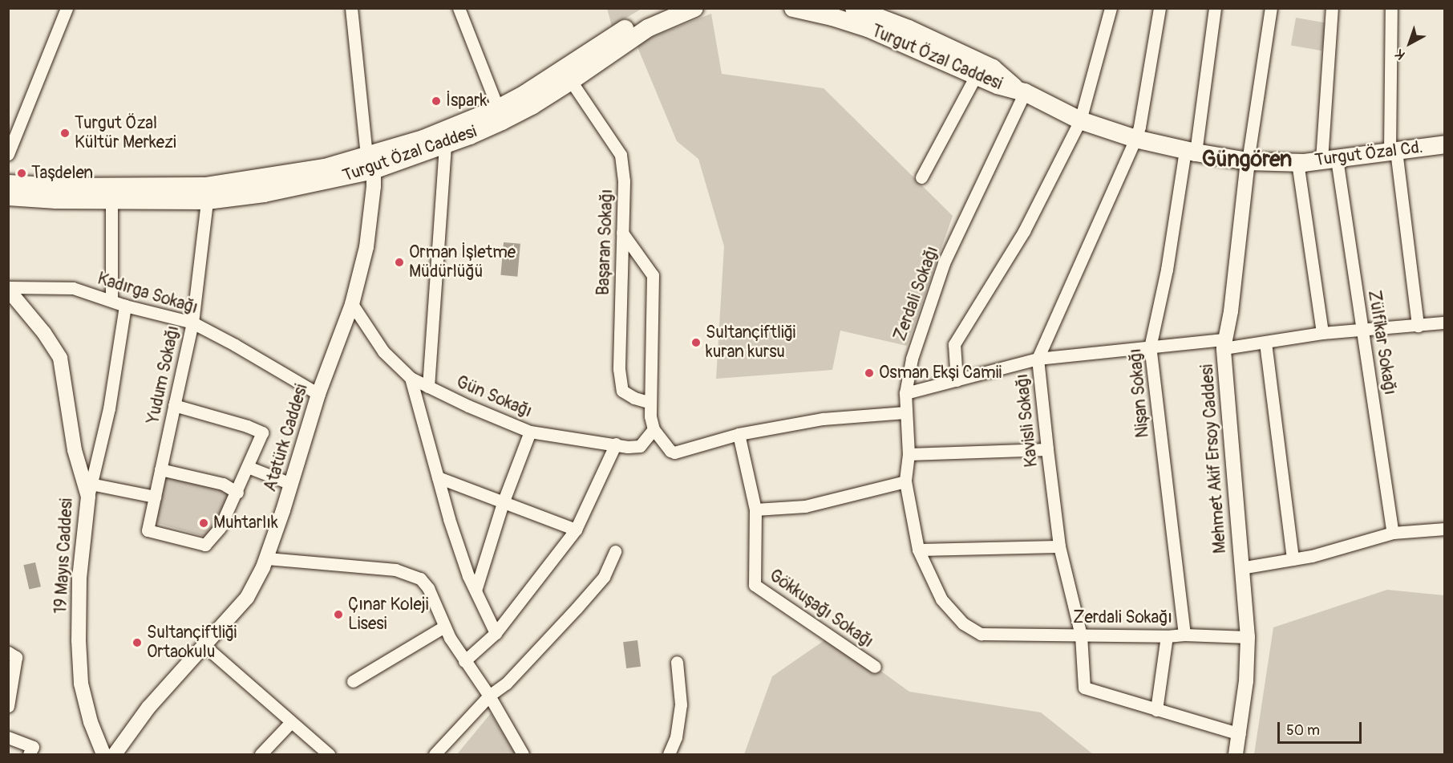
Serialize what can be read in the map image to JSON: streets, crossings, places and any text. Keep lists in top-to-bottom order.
{
  "streets": {
    "main road": ["Turgut Özal Caddesi", "Turgut Özal Cd."],
    "street": [
      "Başaran Sokağı",
      "Kadırga Sokağı",
      "Zerdali Sokağı",
      "Zülfikar Sokağı",
      "Yudum Sokağı",
      "Nişan Sokağı",
      "Gün Sokağı",
      "Kavisli Sokağı",
      "Atatürk Caddesi",
      "Mehmet Akif Ersoy Caddesi",
      "19 Mayıs Caddesi",
      "Gökkuşağı Sokağı"
    ]
  },
  "crossings": [
    ["Turgut Özal Caddesi", "Turgut Özal Cd."],
    ["Turgut Özal Caddesi", "Başaran Sokağı"],
    ["Turgut Özal Caddesi", "Zerdali Sokağı"],
    ["Turgut Özal Caddesi", "Yudum Sokağı"],
    ["Turgut Özal Caddesi", "Atatürk Caddesi"],
    ["Turgut Özal Cd.", "Zerdali Sokağı"],
    ["Turgut Özal Cd.", "Zülfikar Sokağı"],
    ["Turgut Özal Cd.", "Nişan Sokağı"],
    ["Turgut Özal Cd.", "Kavisli Sokağı"],
    ["Turgut Özal Cd.", "Mehmet Akif Ersoy Caddesi"],
    ["Kadırga Sokağı", "Yudum Sokağı"],
    ["Kadırga Sokağı", "Atatürk Caddesi"],
    ["Kadırga Sokağı", "19 Mayıs Caddesi"],
    ["Zerdali Sokağı", "Nişan Sokağı"],
    ["Zerdali Sokağı", "Kavisli Sokağı"],
    ["Zerdali Sokağı", "Mehmet Akif Ersoy Caddesi"],
    ["Gün Sokağı", "Atatürk Caddesi"]
  ],
  "districts": ["Güngören"],
  "places": [
    "İspark",
    "Turgut Özal Kültür Merkezi",
    "Taşdelen",
    "Orman İşletme Müdürlüğü",
    "Sultançiftliği kuran kursu",
    "Osman Ekşi Camii",
    "Muhtarlık",
    "Çınar Koleji Lisesi",
    "Sultançiftliği Ortaokulu"
  ],
  "scale_bar": "50 m",
  "north": "bottom left"
}
